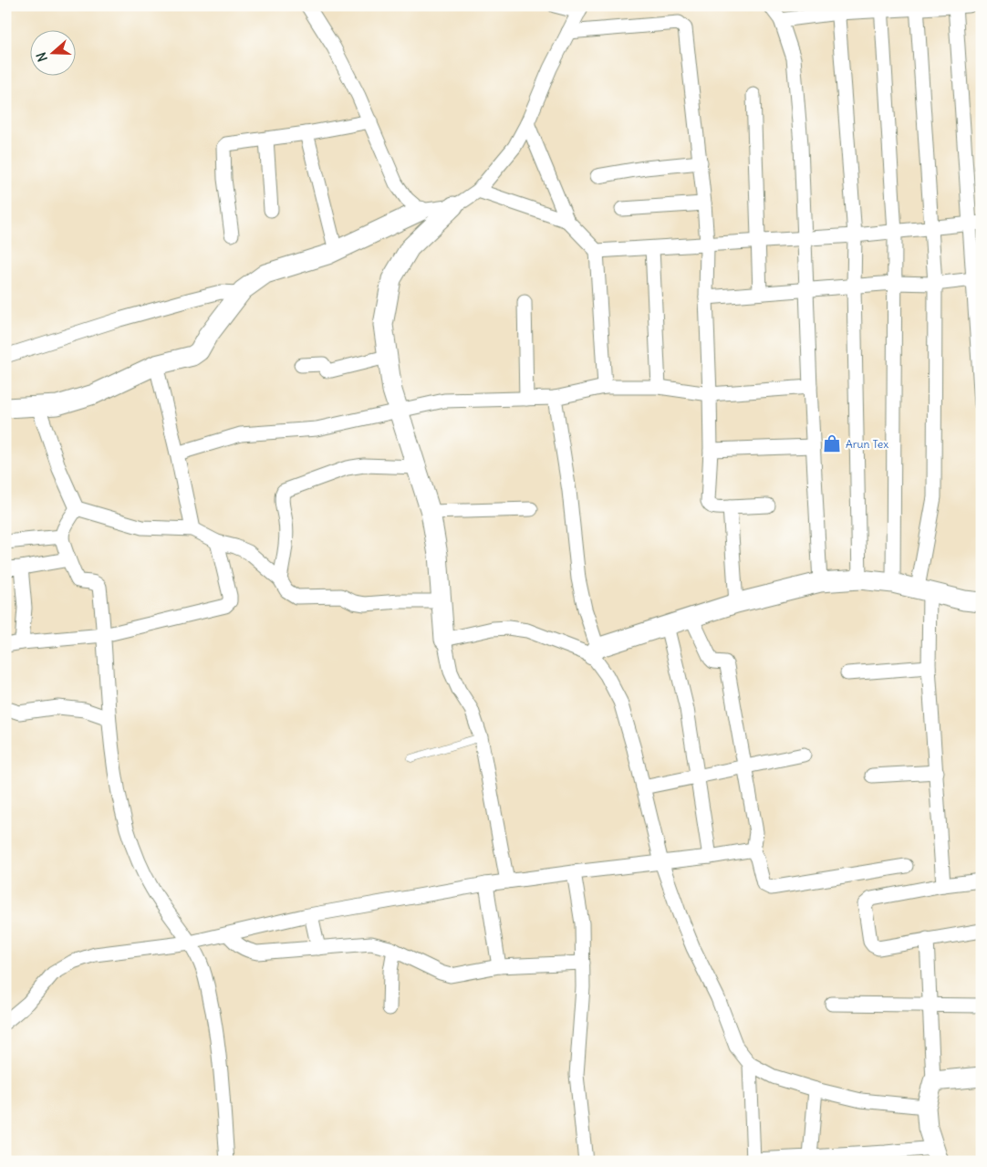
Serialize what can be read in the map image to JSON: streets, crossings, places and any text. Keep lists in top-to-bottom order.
{
  "places": {
    "shop": ["Arun Tex"]
  },
  "north": "left"
}
